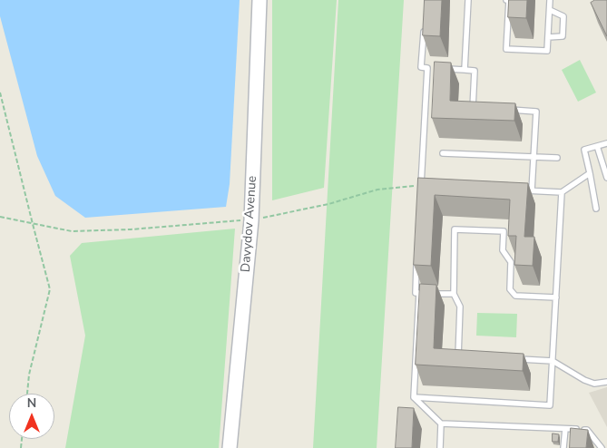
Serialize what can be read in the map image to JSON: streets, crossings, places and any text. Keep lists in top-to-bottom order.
{
  "streets": {
    "street": ["Davydov Avenue"]
  },
  "north": "top"
}
